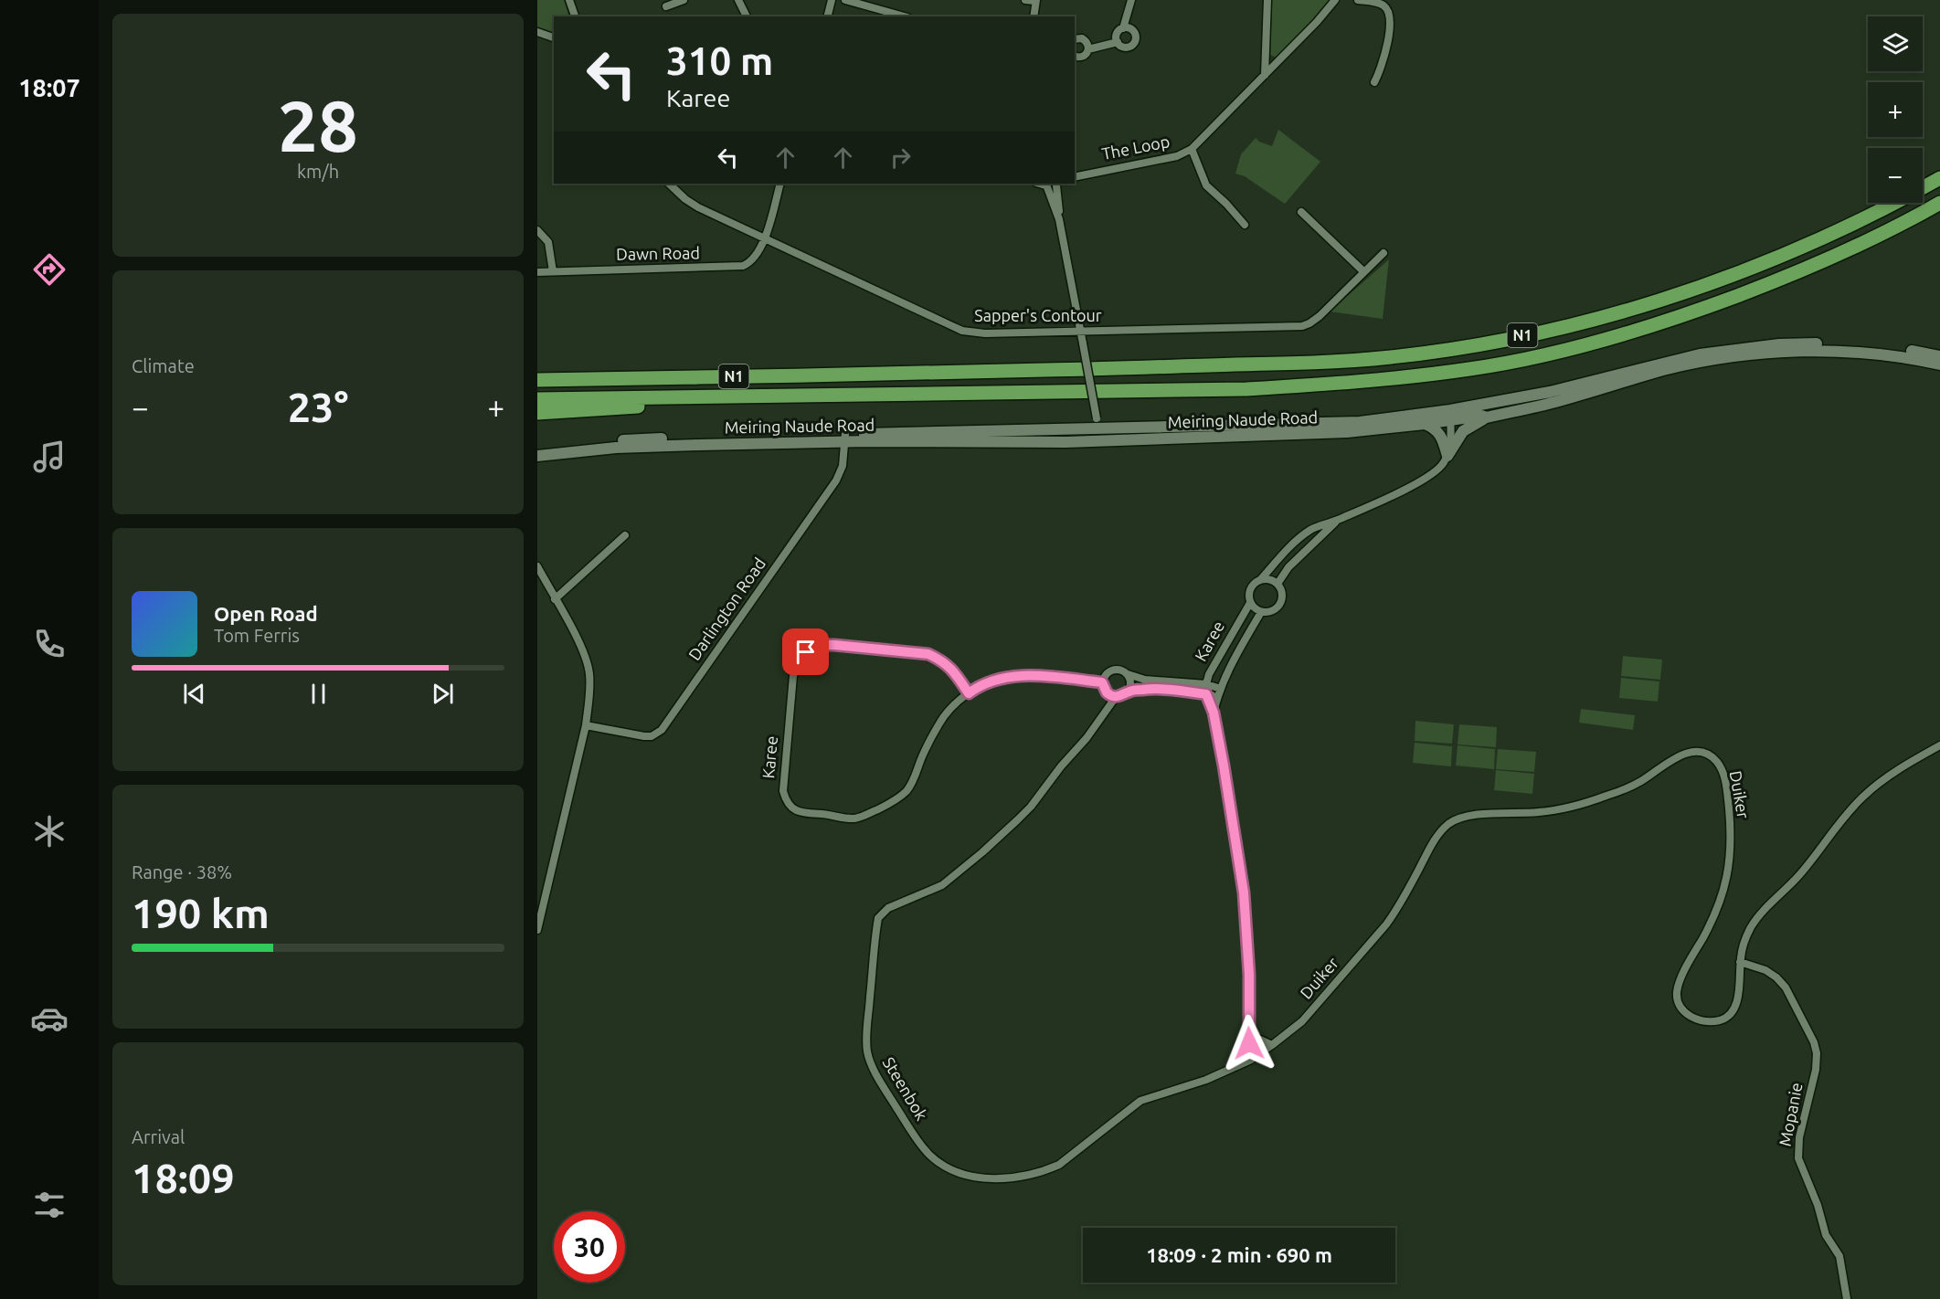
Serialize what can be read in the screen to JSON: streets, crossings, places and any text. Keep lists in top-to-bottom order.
{
  "streets": {
    "highway": ["N1"],
    "street": [
      "The Loop",
      "Dawn Road",
      "Sapper's Contour",
      "Meiring Naude Road",
      "Darlington Road",
      "Karee",
      "Duiker",
      "Steenbok",
      "Mopanie"
    ]
  },
  "crossings": [
    ["Dawn Road", "Sapper's Contour"],
    ["Meiring Naude Road", "Darlington Road"],
    ["Duiker", "Steenbok"],
    ["Duiker", "Mopanie"]
  ],
  "page": {
    "tabs": "18:07",
    "tile": [
      ["28", "km/h"],
      "Climate",
      ["Range · 38%", "190 km"],
      ["Arrival", "18:09"]
    ],
    "map_buttons": ["+", "−"],
    "turn": ["310 m", "Karee"],
    "heat": ["−", "23°", "+"],
    "song": ["Open Road", "Tom Ferris"],
    "limit": "30",
    "trip": "18:09 · 2 min · 690 m"
  }
}
